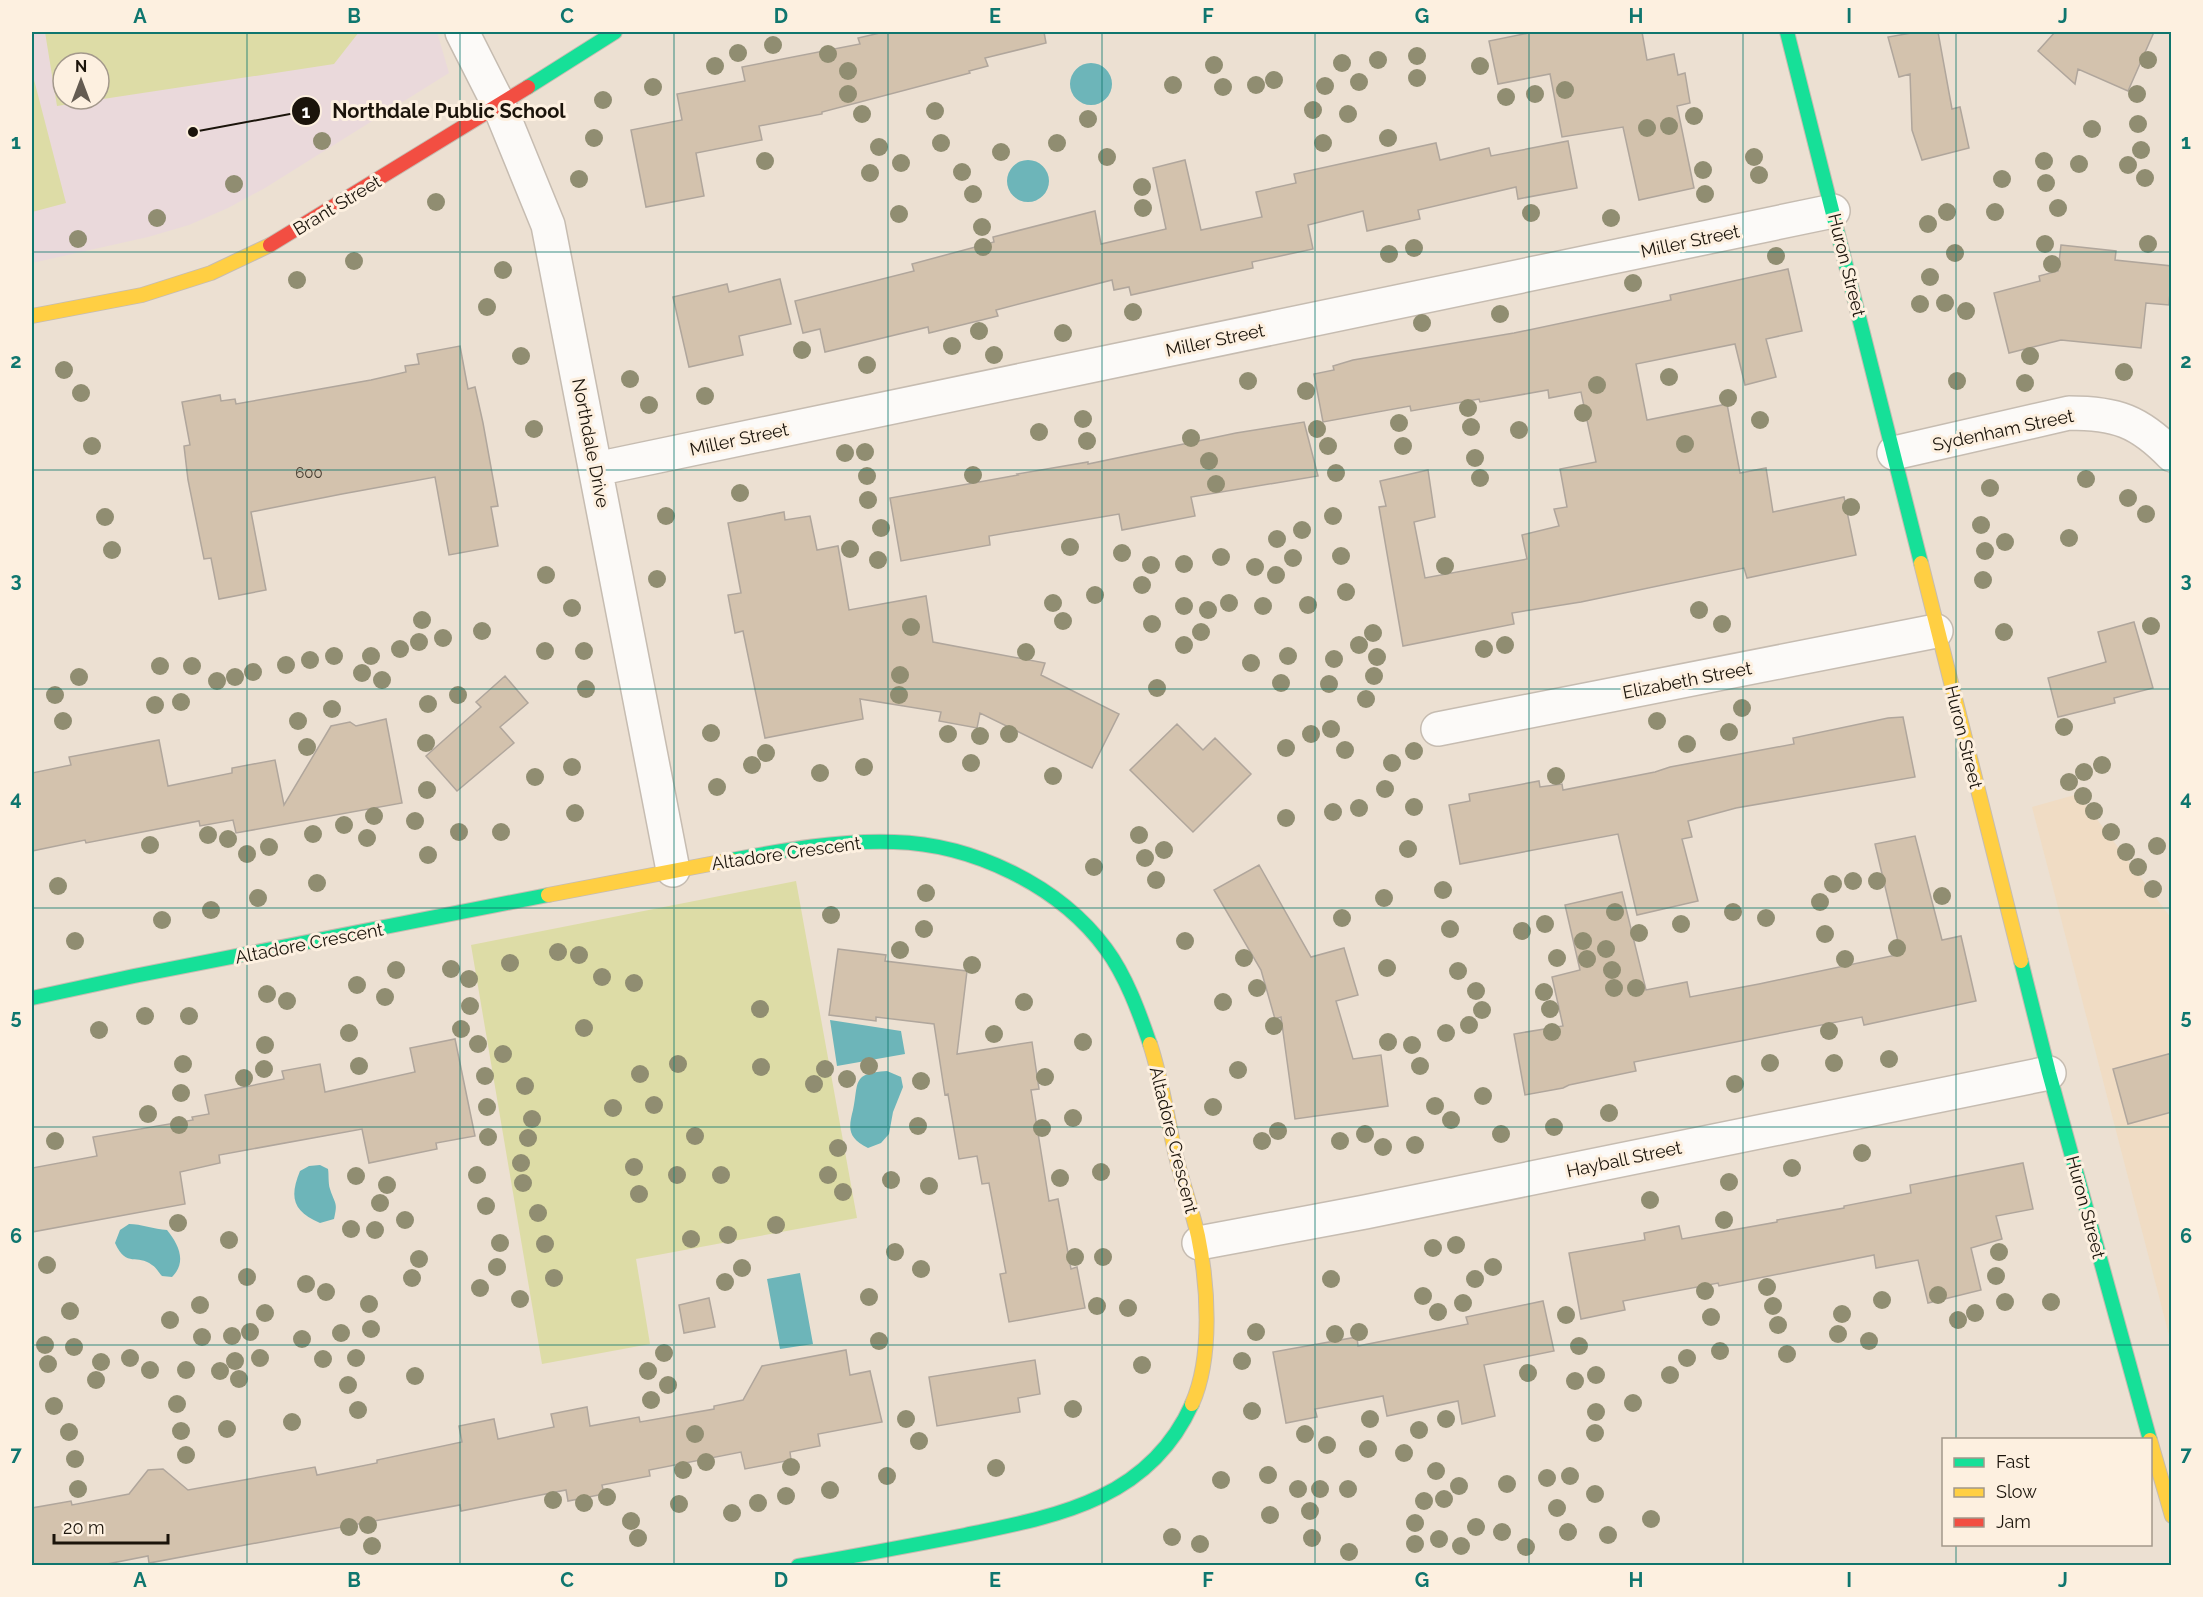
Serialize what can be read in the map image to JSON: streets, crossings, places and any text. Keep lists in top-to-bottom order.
{
  "streets": {
    "street": [
      "Brant Street",
      "Miller Street",
      "Huron Street",
      "Sydenham Street",
      "Northdale Drive",
      "Elizabeth Street",
      "Altadore Crescent",
      "Hayball Street"
    ]
  },
  "crossings": [
    ["Brant Street", "Northdale Drive"],
    ["Miller Street", "Huron Street"],
    ["Miller Street", "Northdale Drive"],
    ["Huron Street", "Sydenham Street"],
    ["Huron Street", "Elizabeth Street"],
    ["Huron Street", "Hayball Street"],
    ["Northdale Drive", "Altadore Crescent"],
    ["Altadore Crescent", "Hayball Street"]
  ],
  "places": ["Northdale Public School"],
  "house_numbers": ["600"],
  "legend": ["Fast", "Slow", "Jam"],
  "scale_bar": "20 m",
  "north": "top",
  "grid": {
    "columns": [
      "A",
      "B",
      "C",
      "D",
      "E",
      "F",
      "G",
      "H",
      "I",
      "J"
    ],
    "rows": [
      "1",
      "2",
      "3",
      "4",
      "5",
      "6",
      "7"
    ]
  }
}
